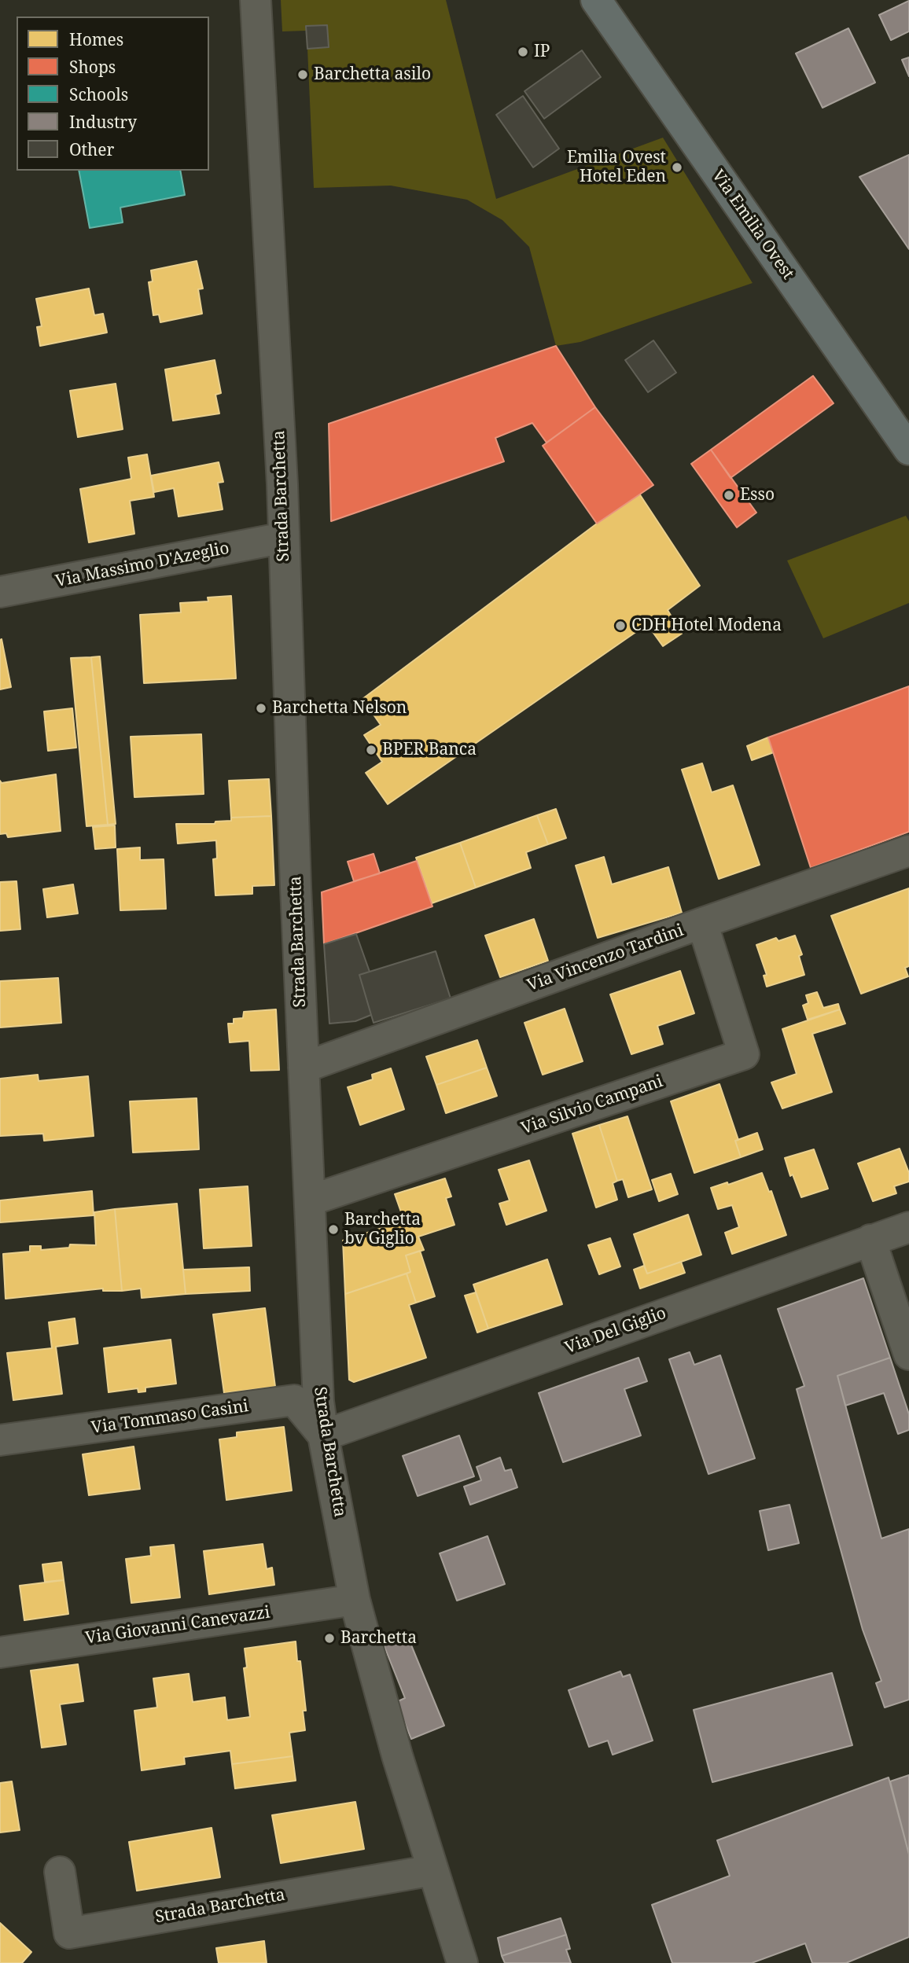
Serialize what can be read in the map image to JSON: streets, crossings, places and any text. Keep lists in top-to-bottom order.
{
  "streets": {
    "main road": ["Via Emilia Ovest"],
    "street": [
      "Strada Barchetta",
      "Via Massimo D'Azeglio",
      "Via Vincenzo Tardini",
      "Via Silvio Campani",
      "Via Del Giglio",
      "Via Tommaso Casini",
      "Via Giovanni Canevazzi"
    ]
  },
  "crossings": [
    ["Strada Barchetta", "Via Massimo D'Azeglio"],
    ["Strada Barchetta", "Via Vincenzo Tardini"],
    ["Strada Barchetta", "Via Silvio Campani"],
    ["Strada Barchetta", "Via Del Giglio"],
    ["Strada Barchetta", "Via Tommaso Casini"],
    ["Strada Barchetta", "Via Giovanni Canevazzi"],
    ["Via Vincenzo Tardini", "Via Silvio Campani"],
    ["Via Del Giglio", "Via Tommaso Casini"]
  ],
  "places": [
    "IP",
    "Barchetta asilo",
    "Emilia Ovest Hotel Eden",
    "Esso",
    "CDH Hotel Modena",
    "Barchetta Nelson",
    "BPER Banca",
    "Barchetta bv Giglio",
    "Barchetta"
  ],
  "legend": [
    "Homes",
    "Shops",
    "Schools",
    "Industry",
    "Other"
  ]
}
